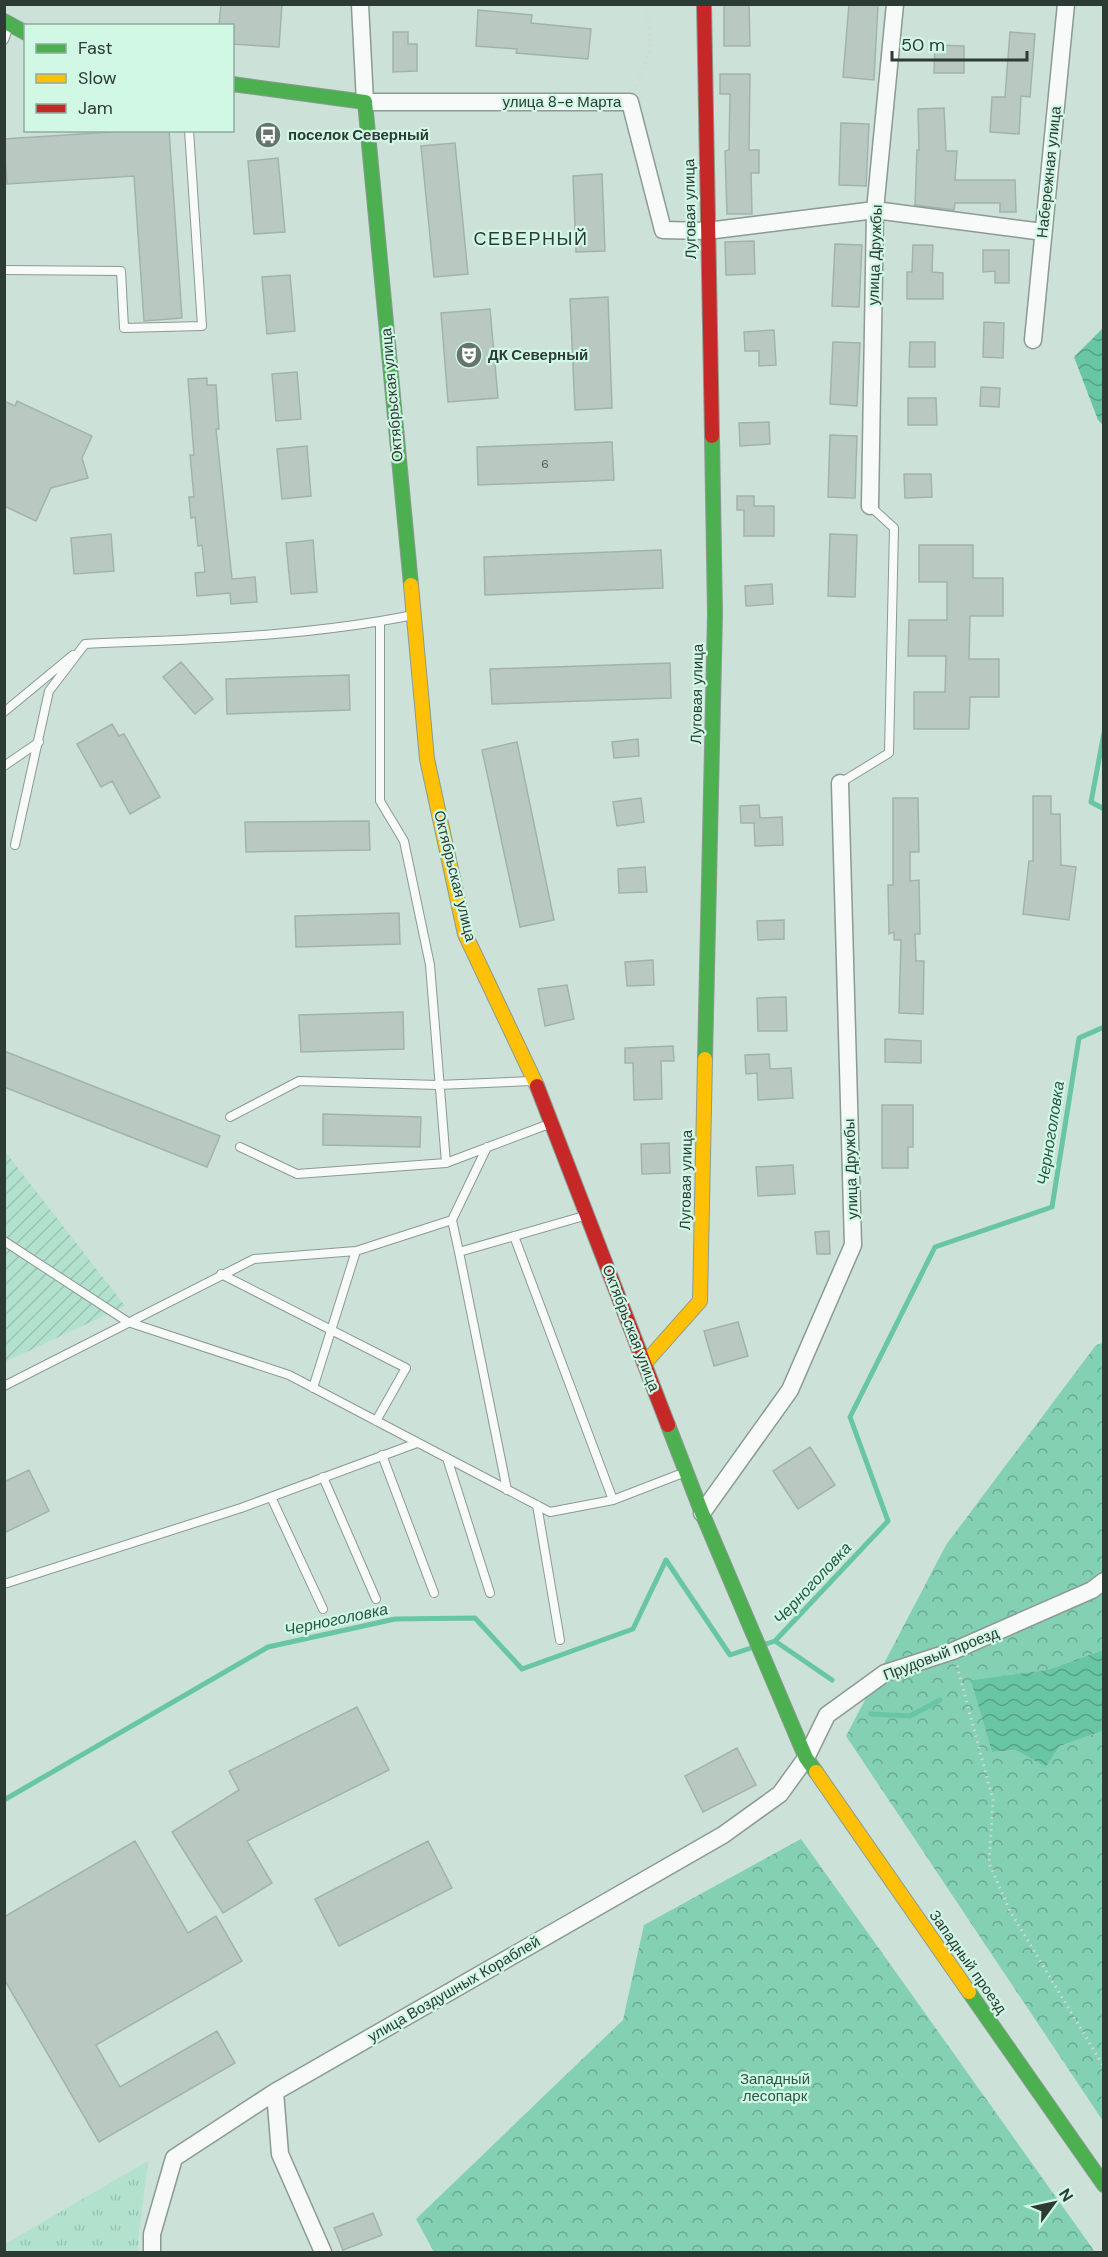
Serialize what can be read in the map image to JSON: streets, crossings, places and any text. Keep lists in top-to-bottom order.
{
  "streets": {
    "street": [
      "улица 8-е Марта",
      "Набережная улица",
      "Луговая улица",
      "улица Дружбы",
      "Октябрьская улица",
      "Прудовый проезд",
      "Западный проезд",
      "улица Воздушных Кораблей"
    ]
  },
  "crossings": [
    ["улица 8-е Марта", "Набережная улица"],
    ["улица 8-е Марта", "Луговая улица"],
    ["улица 8-е Марта", "улица Дружбы"],
    ["улица 8-е Марта", "Октябрьская улица"],
    ["Луговая улица", "Октябрьская улица"],
    ["улица Дружбы", "Октябрьская улица"],
    ["Октябрьская улица", "Прудовый проезд"],
    ["Октябрьская улица", "Западный проезд"],
    ["Октябрьская улица", "улица Воздушных Кораблей"],
    ["Прудовый проезд", "Западный проезд"],
    ["Прудовый проезд", "улица Воздушных Кораблей"],
    ["Западный проезд", "улица Воздушных Кораблей"]
  ],
  "districts": ["СЕВЕРНЫЙ"],
  "water": ["Черноголовка"],
  "parks": ["Западный лесопарк"],
  "places": {
    "bus stop": ["поселок Северный"],
    "theatre": ["ДК Северный"]
  },
  "house_numbers": ["6"],
  "legend": ["Fast", "Slow", "Jam"],
  "scale_bar": "50 m",
  "north": "top right"
}
